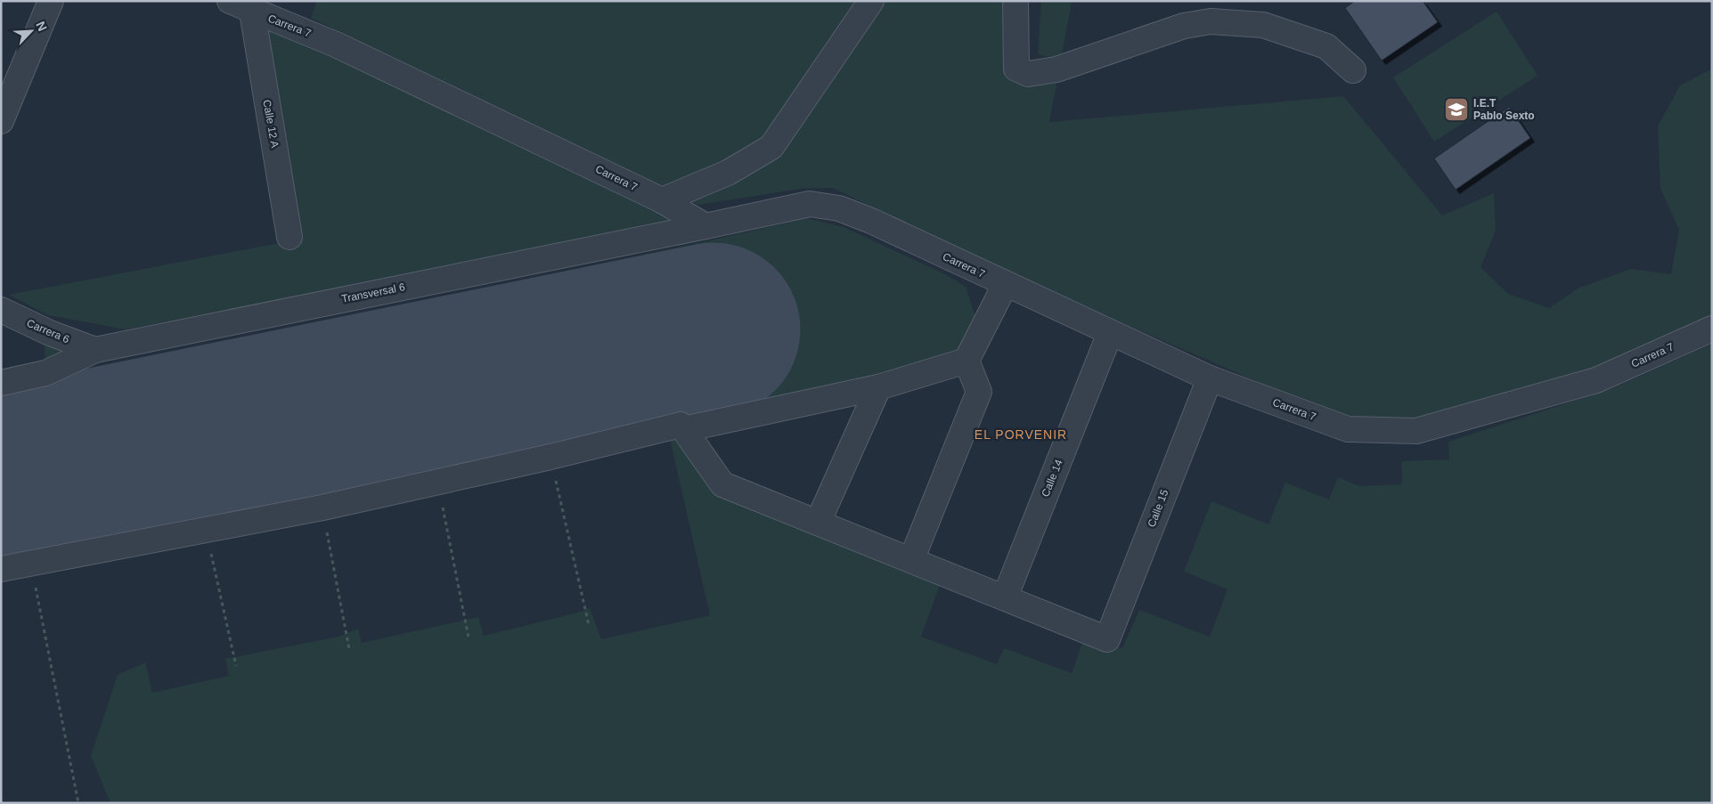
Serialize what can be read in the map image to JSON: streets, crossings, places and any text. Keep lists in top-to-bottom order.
{
  "streets": {
    "street": [
      "Carrera 7",
      "Calle 12 A",
      "Transversal 6",
      "Carrera 6",
      "Calle 14",
      "Calle 15"
    ]
  },
  "crossings": [
    ["Carrera 7", "Calle 12 A"],
    ["Carrera 7", "Transversal 6"],
    ["Carrera 7", "Calle 14"],
    ["Carrera 7", "Calle 15"],
    ["Transversal 6", "Carrera 6"],
    ["Calle 14", "Calle 15"]
  ],
  "districts": ["EL PORVENIR"],
  "places": {
    "school or university": ["I.E.T Pablo Sexto"]
  },
  "north": "top right"
}
